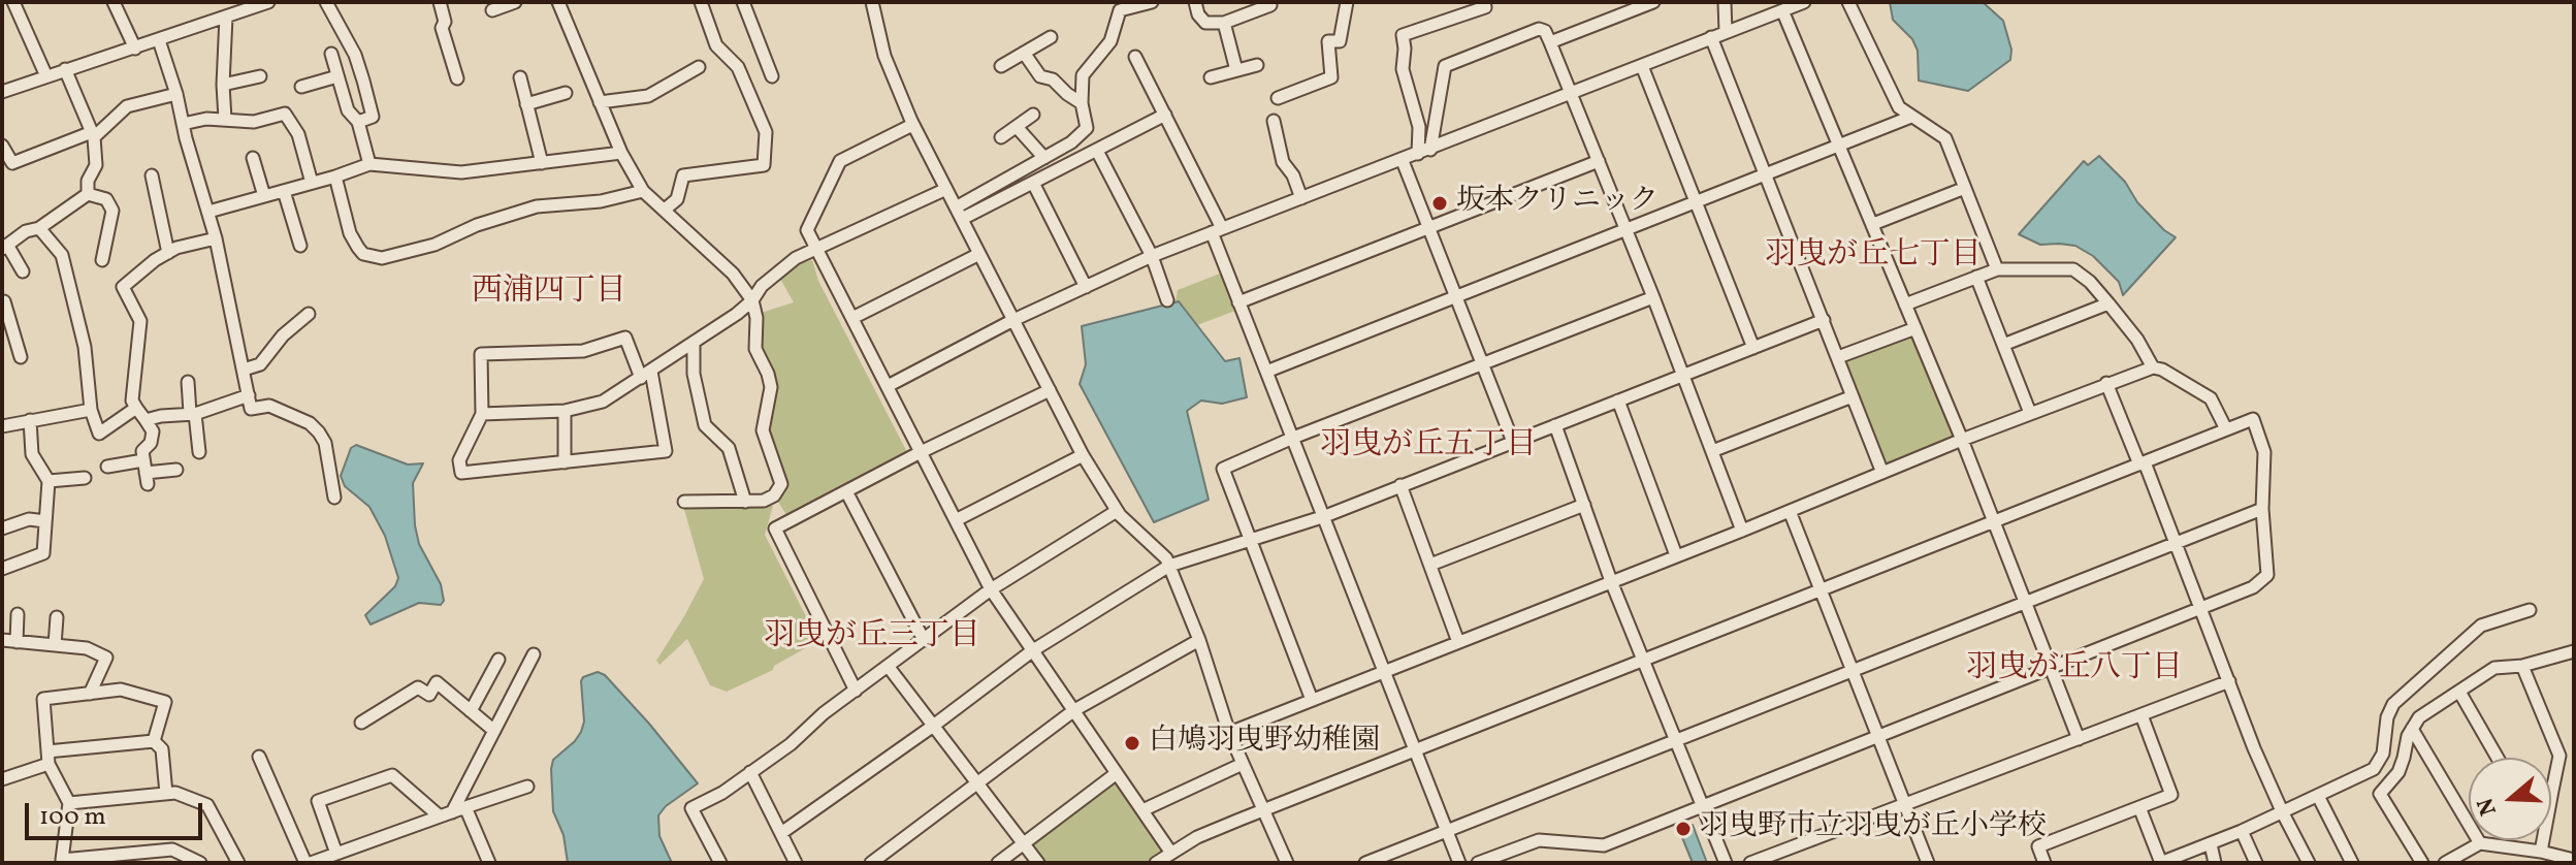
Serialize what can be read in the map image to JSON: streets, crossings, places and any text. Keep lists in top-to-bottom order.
{
  "districts": [
    "羽曳が丘七丁目",
    "西浦四丁目",
    "羽曳が丘五丁目",
    "羽曳が丘三丁目",
    "羽曳が丘八丁目"
  ],
  "places": ["坂本クリニック", "白鳩羽曳野幼稚園", "羽曳野市立羽曳が丘小学校"],
  "scale_bar": "100 m",
  "north": "left"
}
